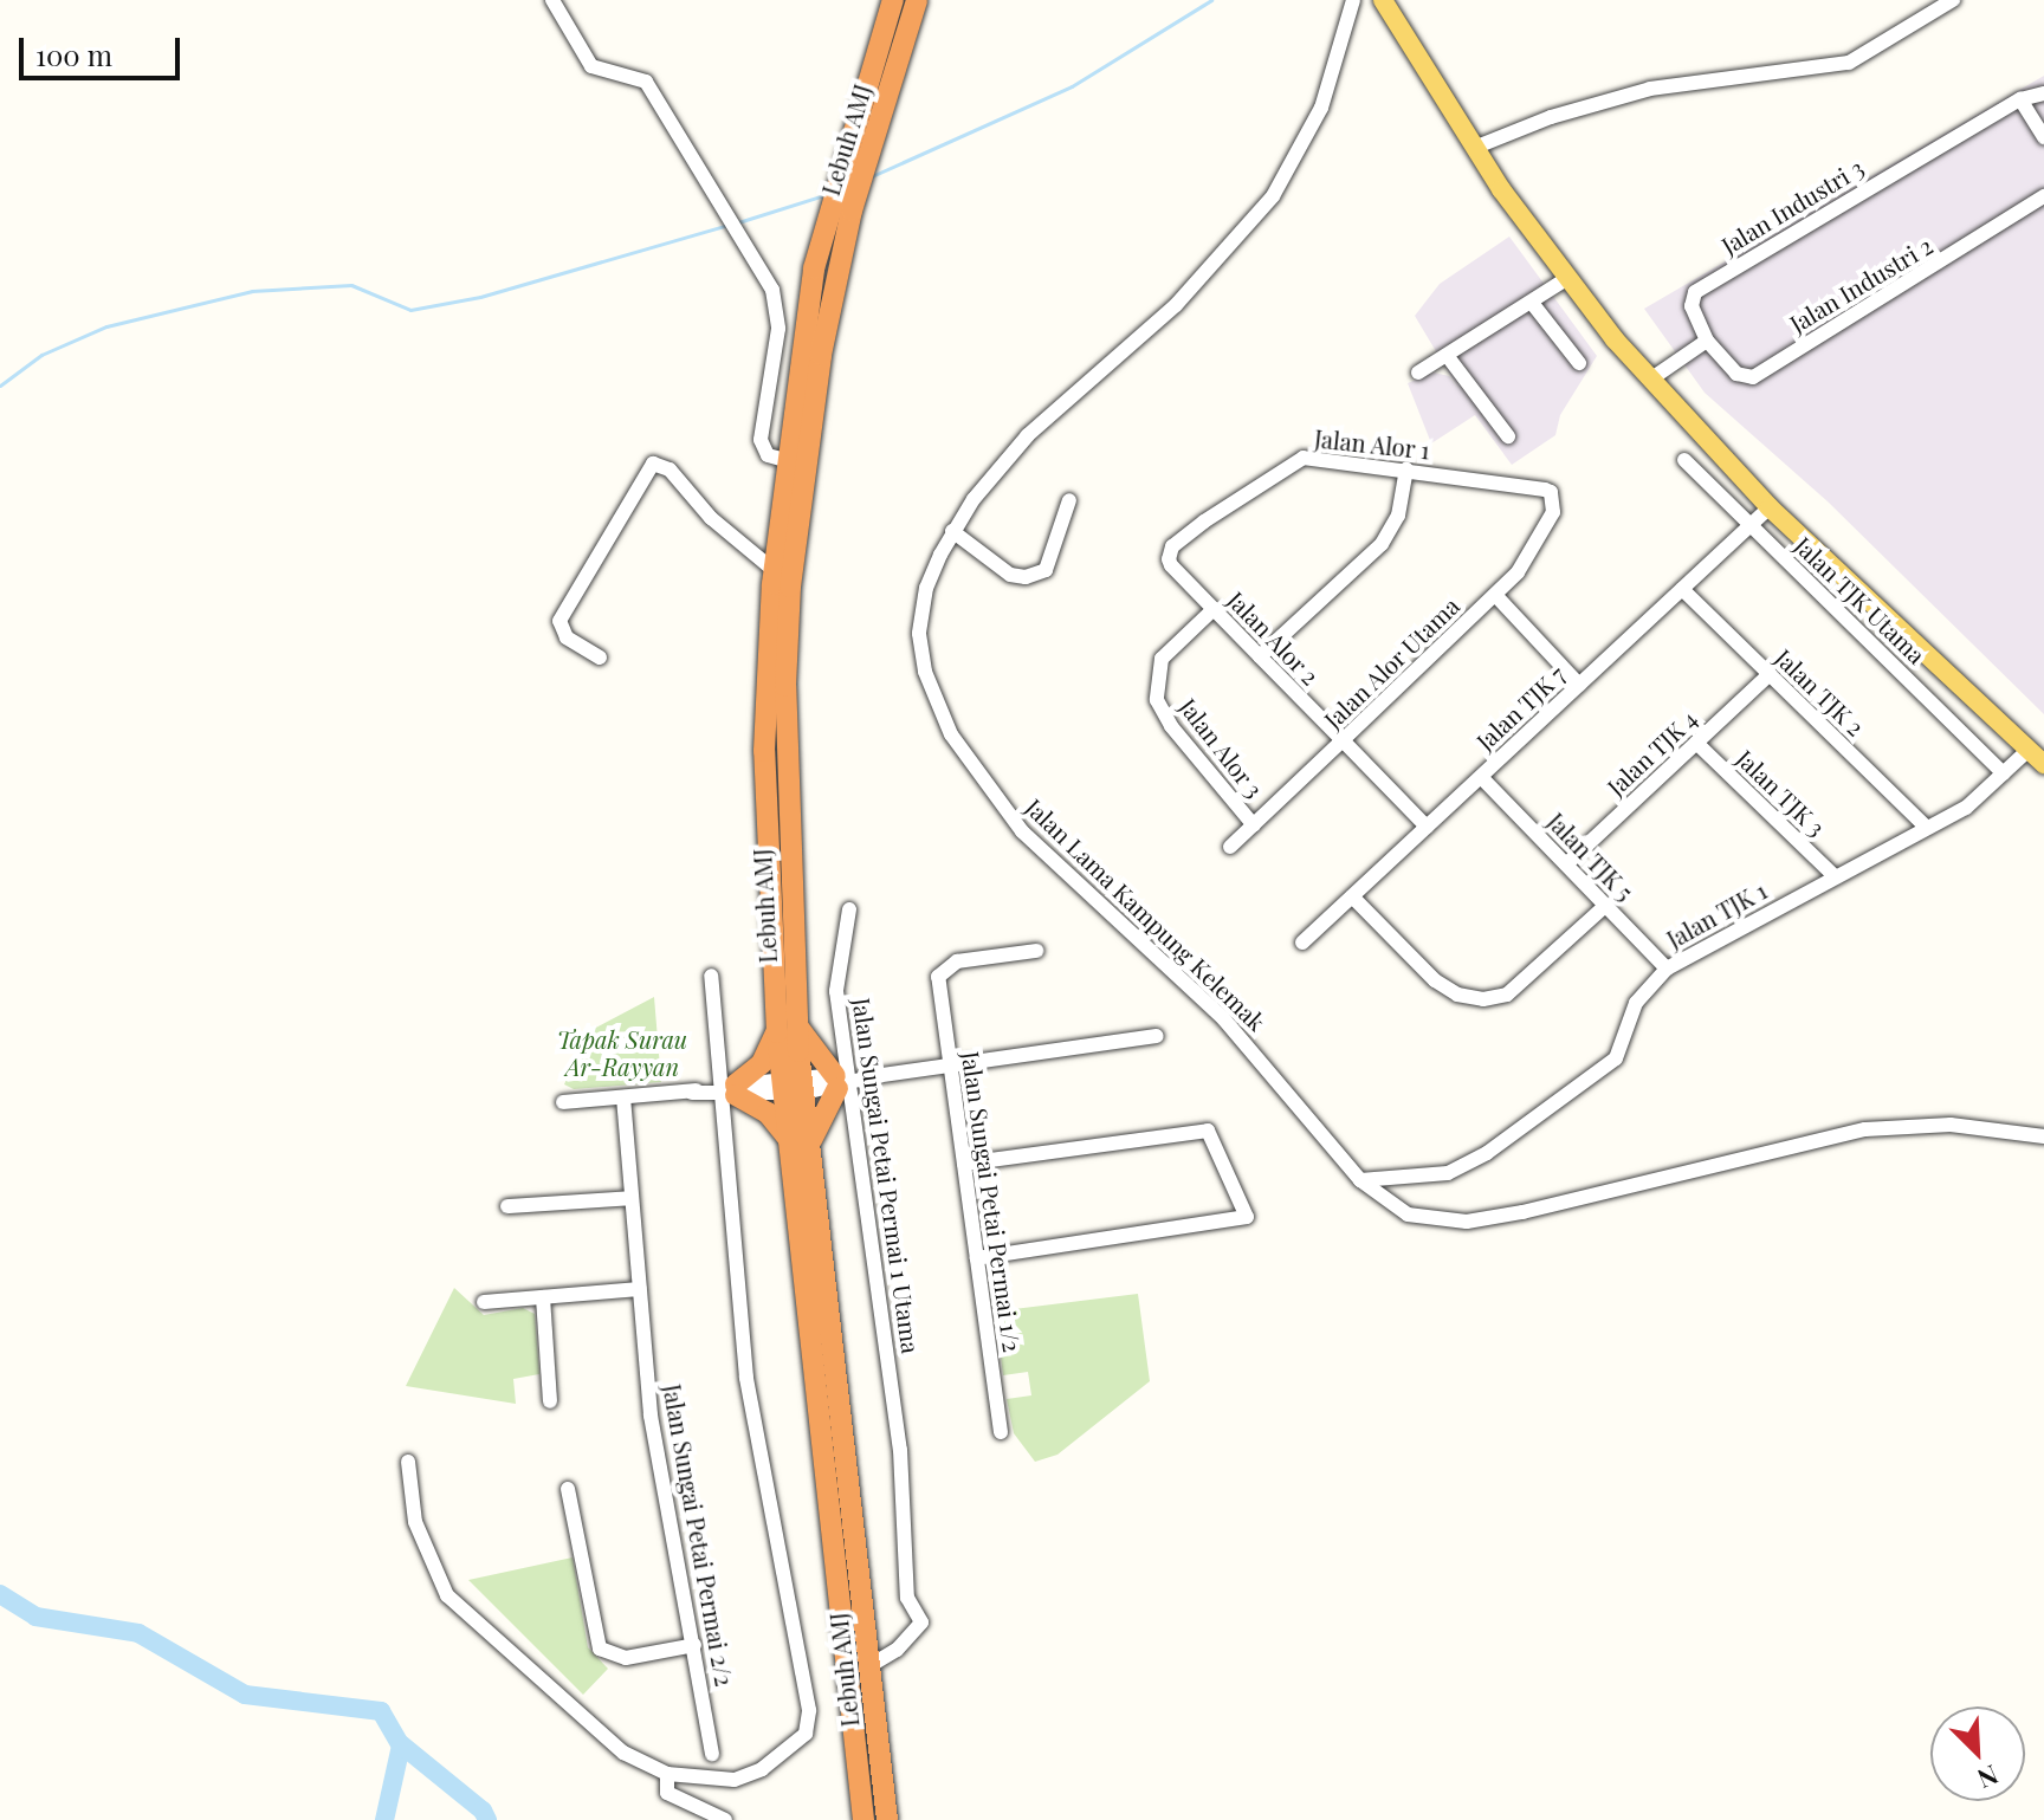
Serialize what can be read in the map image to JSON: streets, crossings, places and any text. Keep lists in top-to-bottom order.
{
  "streets": {
    "highway": ["Lebuh AMJ"],
    "street": [
      "Jalan Industri 3",
      "Jalan Industri 2",
      "Jalan Alor 1",
      "Jalan TJK Utama",
      "Jalan Alor 2",
      "Jalan Alor Utama",
      "Jalan TJK 2",
      "Jalan TJK 7",
      "Jalan Alor 3",
      "Jalan TJK 4",
      "Jalan TJK 3",
      "Jalan TJK 5",
      "Jalan Lama Kampung Kelemak",
      "Jalan TJK 1",
      "Jalan Sungai Petai Permai 1 Utama",
      "Jalan Sungai Petai Permai 1/2",
      "Jalan Sungai Petai Permai 2/2"
    ]
  },
  "crossings": [
    ["Lebuh AMJ", "Jalan Sungai Petai Permai 1 Utama"],
    ["Jalan Industri 3", "Jalan Industri 2"],
    ["Jalan Alor 1", "Jalan Alor 2"],
    ["Jalan Alor 1", "Jalan Alor Utama"],
    ["Jalan TJK Utama", "Jalan TJK 7"],
    ["Jalan TJK Utama", "Jalan TJK 1"],
    ["Jalan Alor 2", "Jalan Alor Utama"],
    ["Jalan Alor 2", "Jalan TJK 7"],
    ["Jalan Alor 2", "Jalan Alor 3"],
    ["Jalan Alor Utama", "Jalan Alor 3"],
    ["Jalan TJK 2", "Jalan TJK 7"],
    ["Jalan TJK 2", "Jalan TJK 4"],
    ["Jalan TJK 2", "Jalan TJK 1"],
    ["Jalan TJK 7", "Jalan TJK 5"],
    ["Jalan TJK 4", "Jalan TJK 3"],
    ["Jalan TJK 4", "Jalan TJK 5"],
    ["Jalan TJK 3", "Jalan TJK 1"],
    ["Jalan TJK 5", "Jalan TJK 1"],
    ["Jalan Lama Kampung Kelemak", "Jalan TJK 1"]
  ],
  "parks": ["Tapak Surau Ar-Rayyan"],
  "scale_bar": "100 m",
  "north": "bottom right"
}
